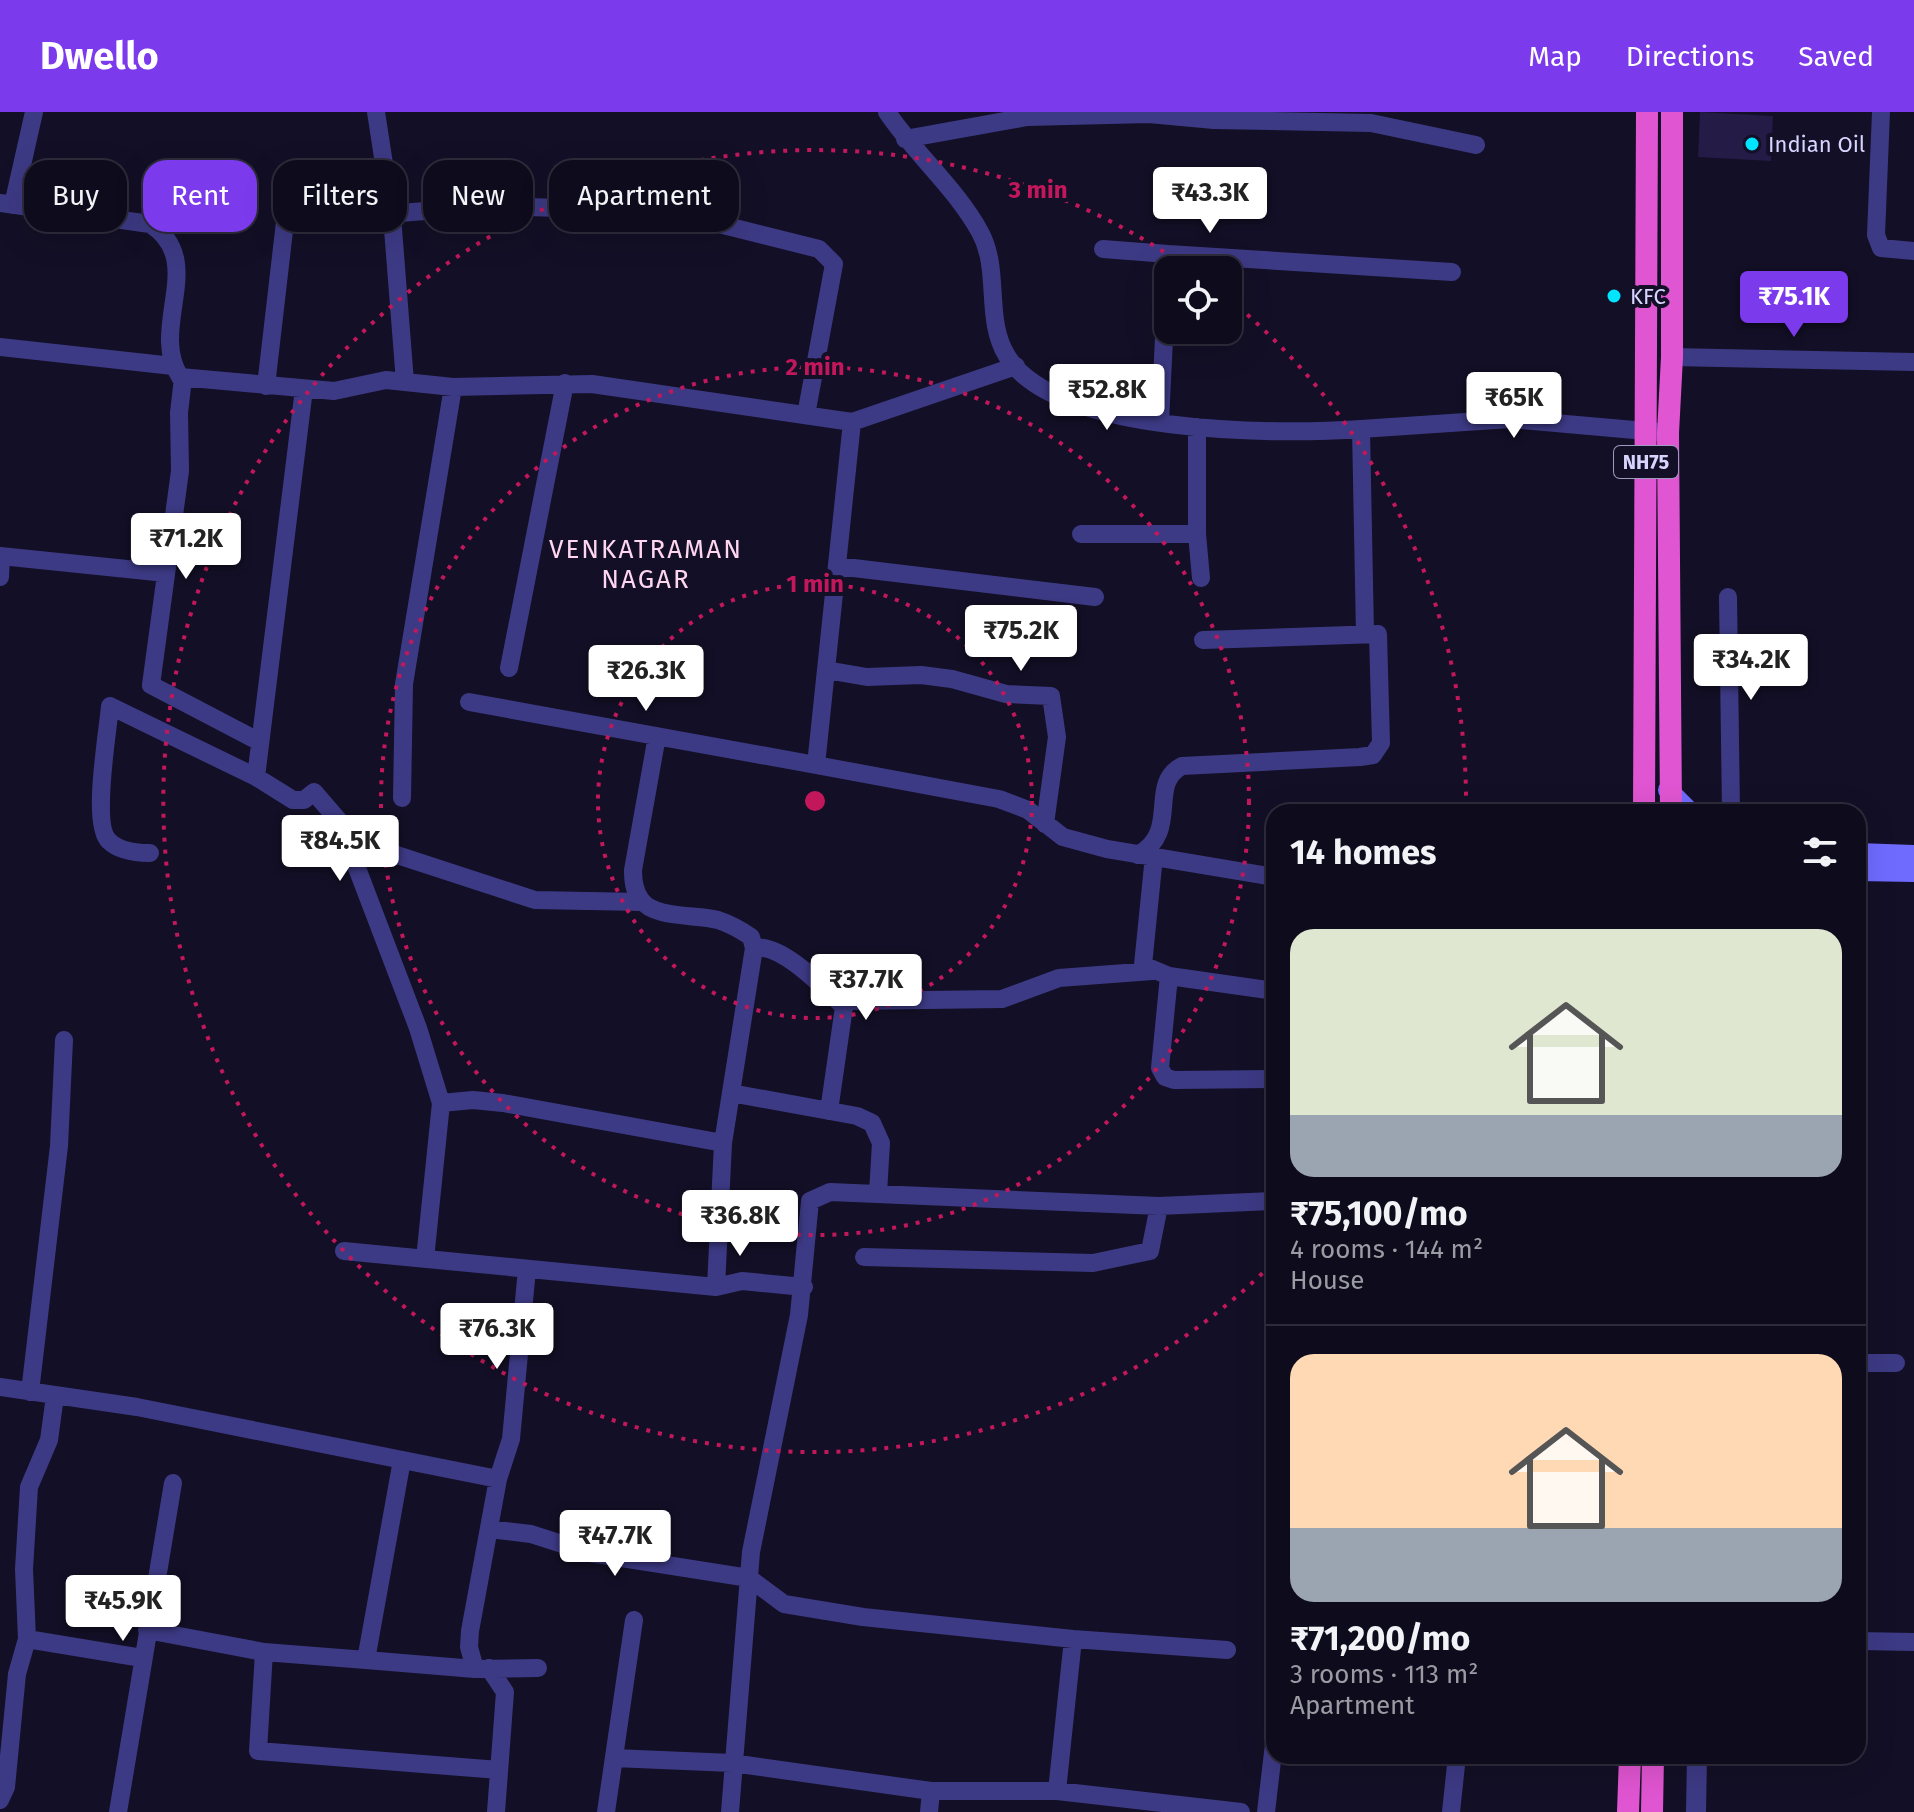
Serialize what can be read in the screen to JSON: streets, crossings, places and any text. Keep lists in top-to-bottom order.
{
  "streets": {
    "highway": ["NH75"]
  },
  "districts": ["VENKATRAMAN NAGAR"],
  "places": ["Indian Oil", "KFC"],
  "page": {
    "header": "Dwello",
    "nav": ["Map", "Directions", "Saved"],
    "chip": [
      "Buy",
      "Rent",
      "Filters",
      "New",
      "Apartment"
    ],
    "price": [
      "₹43.3K",
      "₹75.1K",
      "₹52.8K",
      "₹65K",
      "₹71.2K",
      "₹75.2K",
      "₹34.2K",
      "₹26.3K",
      "₹84.5K",
      "₹37.7K",
      "₹36.8K",
      "₹76.3K",
      "₹47.7K",
      "₹45.9K"
    ],
    "heading": "14 homes",
    "list": [
      {
        "name": "₹75,100/mo",
        "note": "4 rooms · 144 m² · House"
      },
      {
        "name": "₹71,200/mo",
        "note": "3 rooms · 113 m² · Apartment"
      }
    ]
  },
  "rings": ["3 min", "2 min", "1 min"]
}
